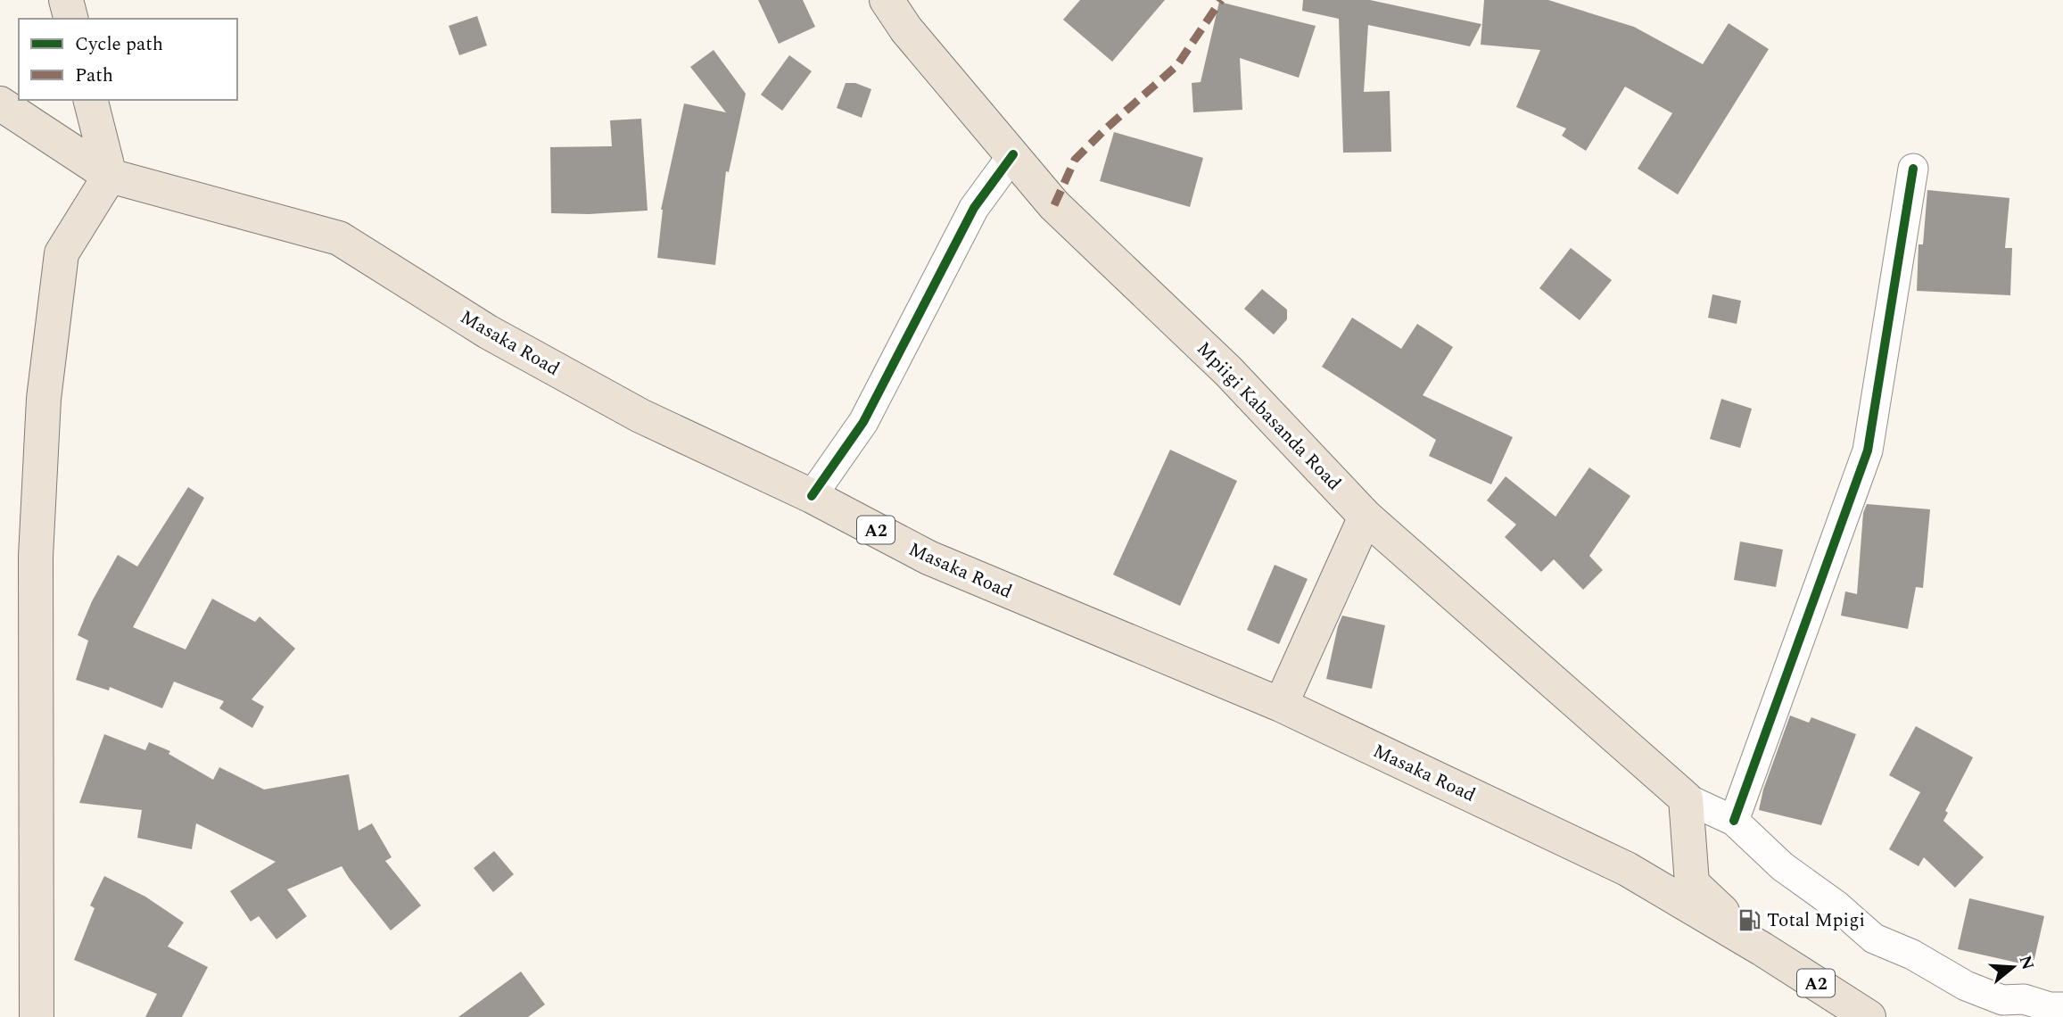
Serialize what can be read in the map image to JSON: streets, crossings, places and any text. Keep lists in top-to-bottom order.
{
  "streets": {
    "main road": ["Masaka Road", "Mpiigi Kabasanda Road", "A2"]
  },
  "crossings": [
    ["Masaka Road", "A2"]
  ],
  "places": {
    "fuel station": ["Total Mpigi"]
  },
  "legend": ["Cycle path", "Path"],
  "north": "right"
}
